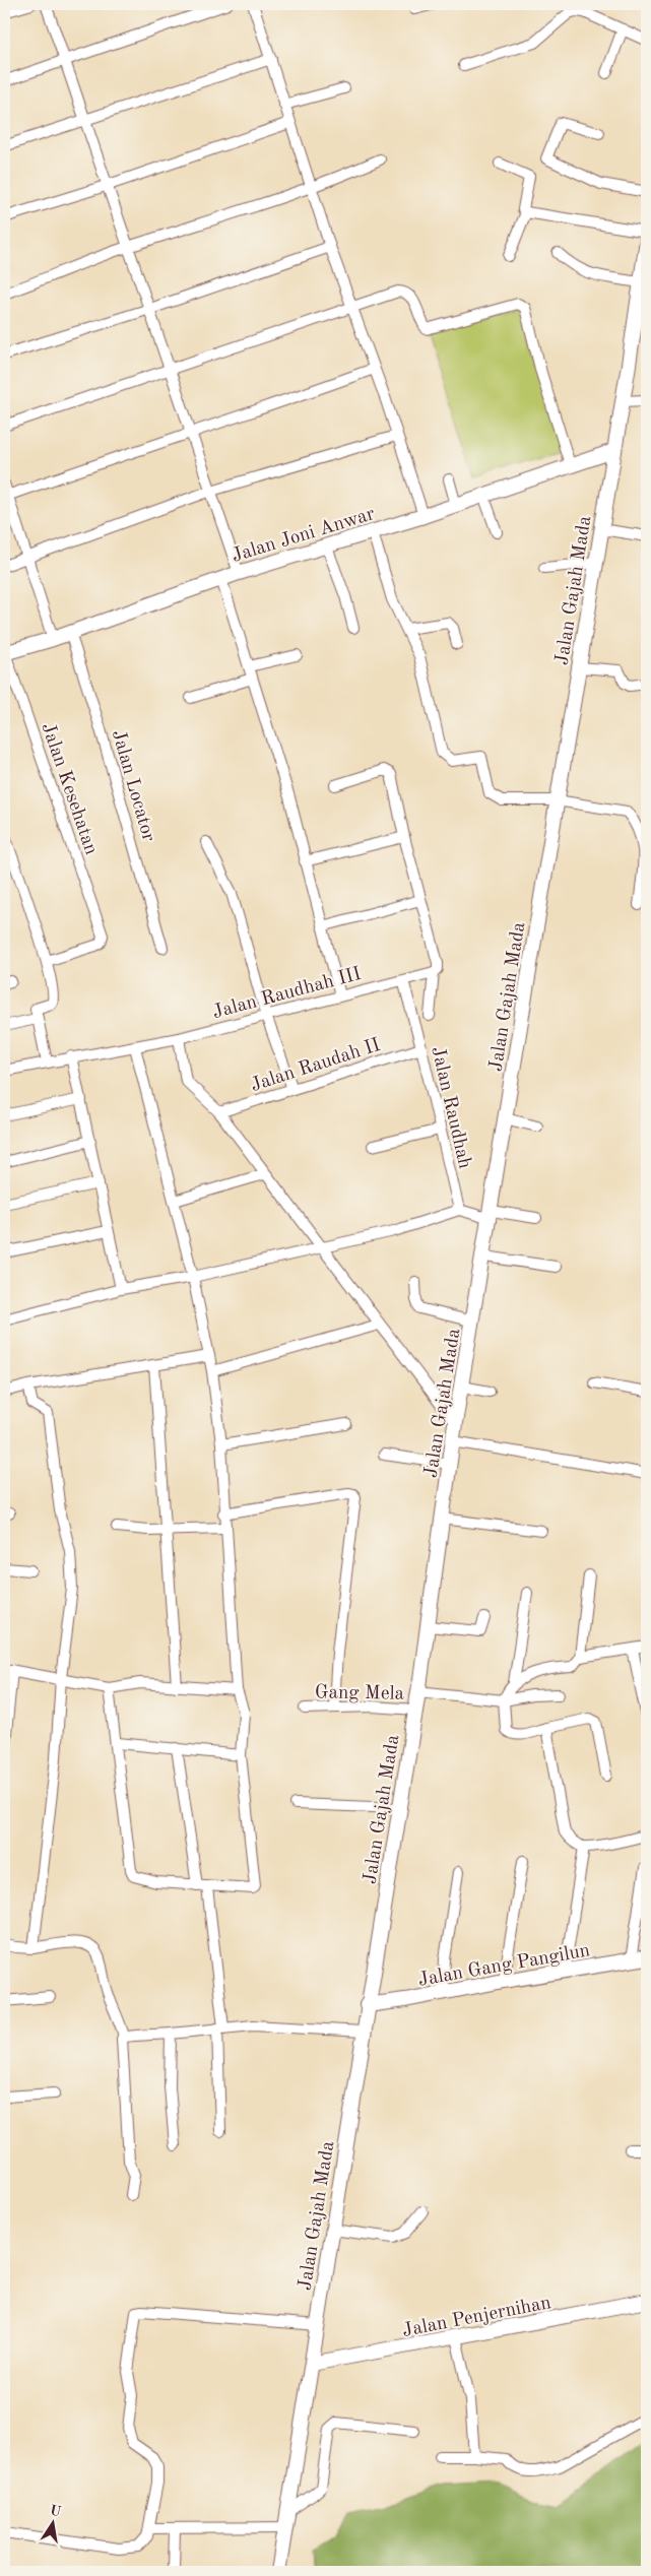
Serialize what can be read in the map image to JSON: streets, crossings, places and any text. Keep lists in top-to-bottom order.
{
  "streets": {
    "main road": [
      "Jalan Joni Anwar",
      "Jalan Gajah Mada",
      "Jalan Gang Pangilun",
      "Jalan Penjernihan"
    ],
    "street": [
      "Jalan Locator",
      "Jalan Kesehatan",
      "Jalan Raudhah III",
      "Jalan Raudah II",
      "Jalan Raudhah",
      "Gang Mela"
    ]
  },
  "crossings": [
    ["Jalan Joni Anwar", "Jalan Gajah Mada"],
    ["Jalan Joni Anwar", "Jalan Locator"],
    ["Jalan Joni Anwar", "Jalan Kesehatan"],
    ["Jalan Gajah Mada", "Gang Mela"],
    ["Jalan Gajah Mada", "Jalan Gang Pangilun"],
    ["Jalan Gajah Mada", "Jalan Penjernihan"],
    ["Jalan Raudhah III", "Jalan Raudhah"],
    ["Jalan Raudah II", "Jalan Raudhah"]
  ],
  "north": "top"
}
